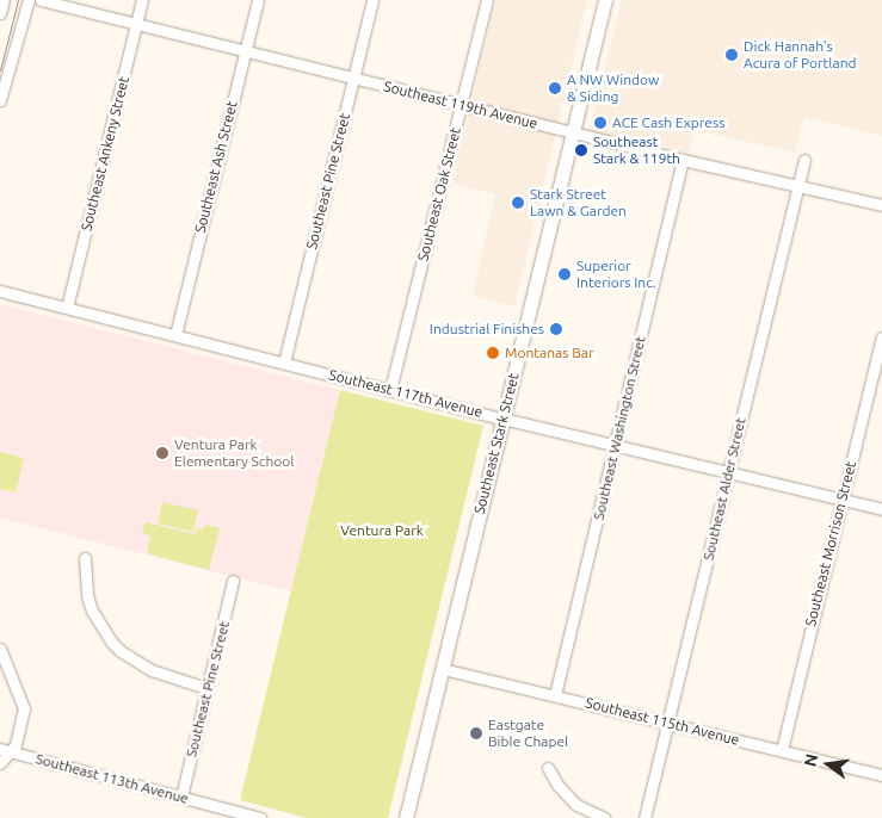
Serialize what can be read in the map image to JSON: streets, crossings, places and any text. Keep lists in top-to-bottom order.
{
  "streets": {
    "main road": ["Southeast Stark Street"],
    "street": [
      "Southeast 119th Avenue",
      "Southeast Ankeny Street",
      "Southeast Ash Street",
      "Southeast Pine Street",
      "Southeast Oak Street",
      "Southeast 117th Avenue",
      "Southeast Washington Street",
      "Southeast Alder Street",
      "Southeast Morrison Street",
      "Southeast 115th Avenue",
      "Southeast 113th Avenue"
    ]
  },
  "crossings": [
    ["Southeast 119th Avenue", "Southeast Ankeny Street"],
    ["Southeast 119th Avenue", "Southeast Ash Street"],
    ["Southeast 119th Avenue", "Southeast Pine Street"],
    ["Southeast 119th Avenue", "Southeast Oak Street"],
    ["Southeast 119th Avenue", "Southeast Washington Street"],
    ["Southeast 119th Avenue", "Southeast Stark Street"],
    ["Southeast 119th Avenue", "Southeast Alder Street"],
    ["Southeast Ankeny Street", "Southeast 117th Avenue"],
    ["Southeast Ash Street", "Southeast 117th Avenue"],
    ["Southeast Pine Street", "Southeast 117th Avenue"],
    ["Southeast Pine Street", "Southeast 113th Avenue"],
    ["Southeast Oak Street", "Southeast 117th Avenue"],
    ["Southeast 117th Avenue", "Southeast Washington Street"],
    ["Southeast 117th Avenue", "Southeast Stark Street"],
    ["Southeast 117th Avenue", "Southeast Alder Street"],
    ["Southeast 117th Avenue", "Southeast Morrison Street"],
    ["Southeast Washington Street", "Southeast 115th Avenue"],
    ["Southeast Stark Street", "Southeast 115th Avenue"],
    ["Southeast Alder Street", "Southeast 115th Avenue"],
    ["Southeast Morrison Street", "Southeast 115th Avenue"]
  ],
  "parks": ["Ventura Park"],
  "places": [
    "Dick Hannah's Acura of Portland",
    "A NW Window & Siding",
    "ACE Cash Express",
    "Southeast Stark & 119th",
    "Stark Street Lawn & Garden",
    "Superior Interiors Inc.",
    "Industrial Finishes",
    "Montanas Bar",
    "Ventura Park Elementary School",
    "Eastgate Bible Chapel"
  ],
  "north": "left"
}
